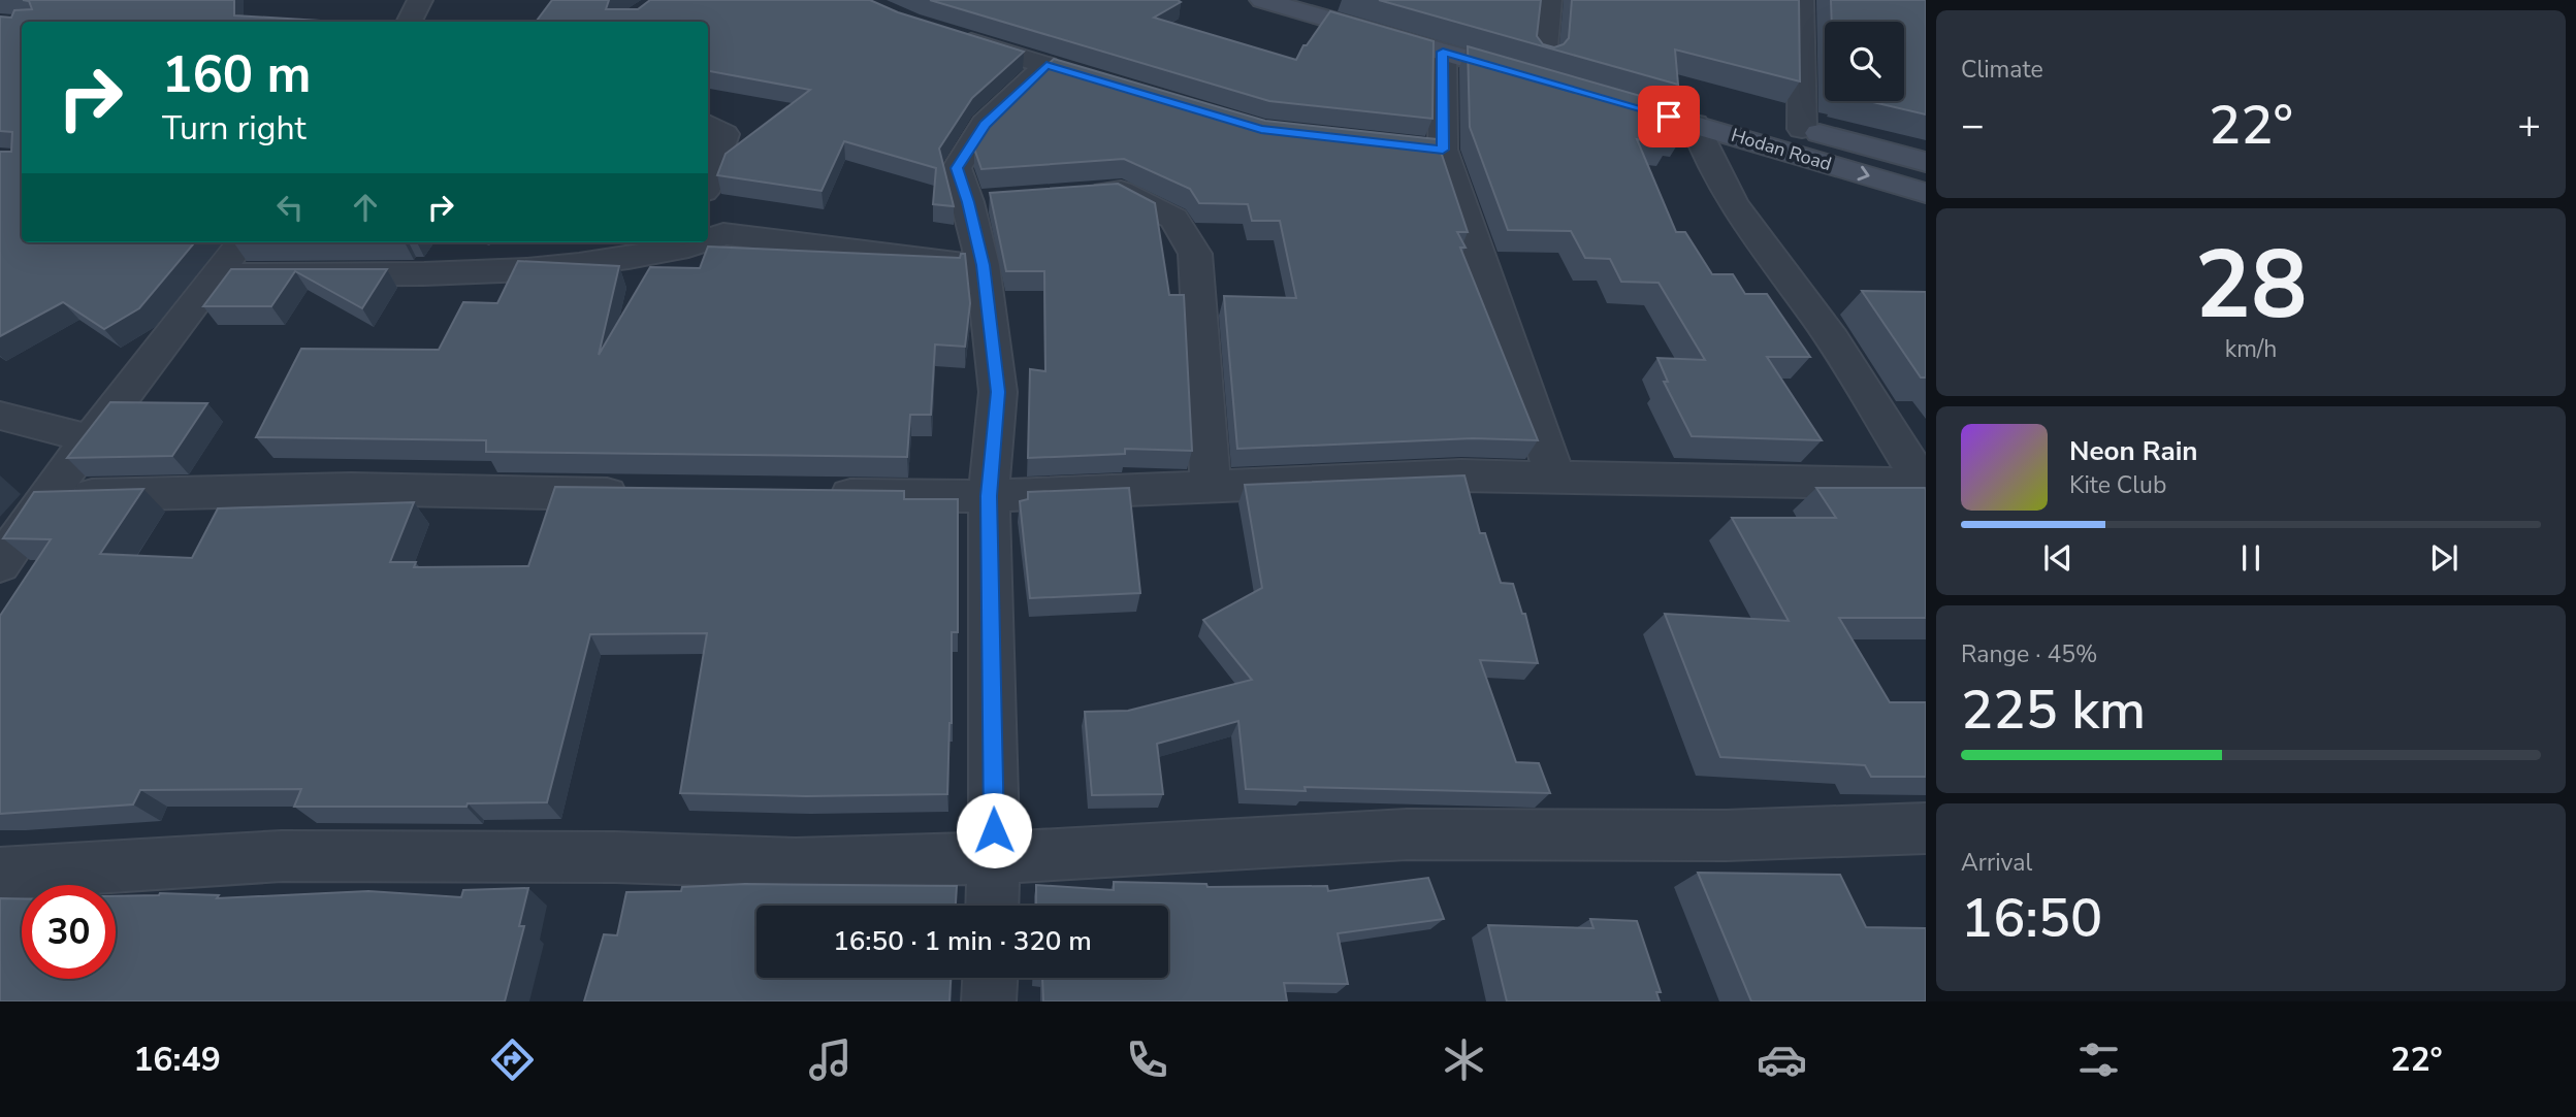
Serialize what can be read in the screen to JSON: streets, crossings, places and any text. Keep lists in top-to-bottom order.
{
  "streets": {
    "main road": ["Hodan Road"]
  },
  "page": {
    "tile": [
      "Climate",
      ["28", "km/h"],
      ["Range · 45%", "225 km"],
      ["Arrival", "16:50"]
    ],
    "turn": ["160 m", "Turn right"],
    "heat": ["−", "22°", "+"],
    "song": ["Neon Rain", "Kite Club"],
    "limit": "30",
    "trip": "16:50 · 1 min · 320 m",
    "tabs": ["16:49", "22°"]
  }
}
